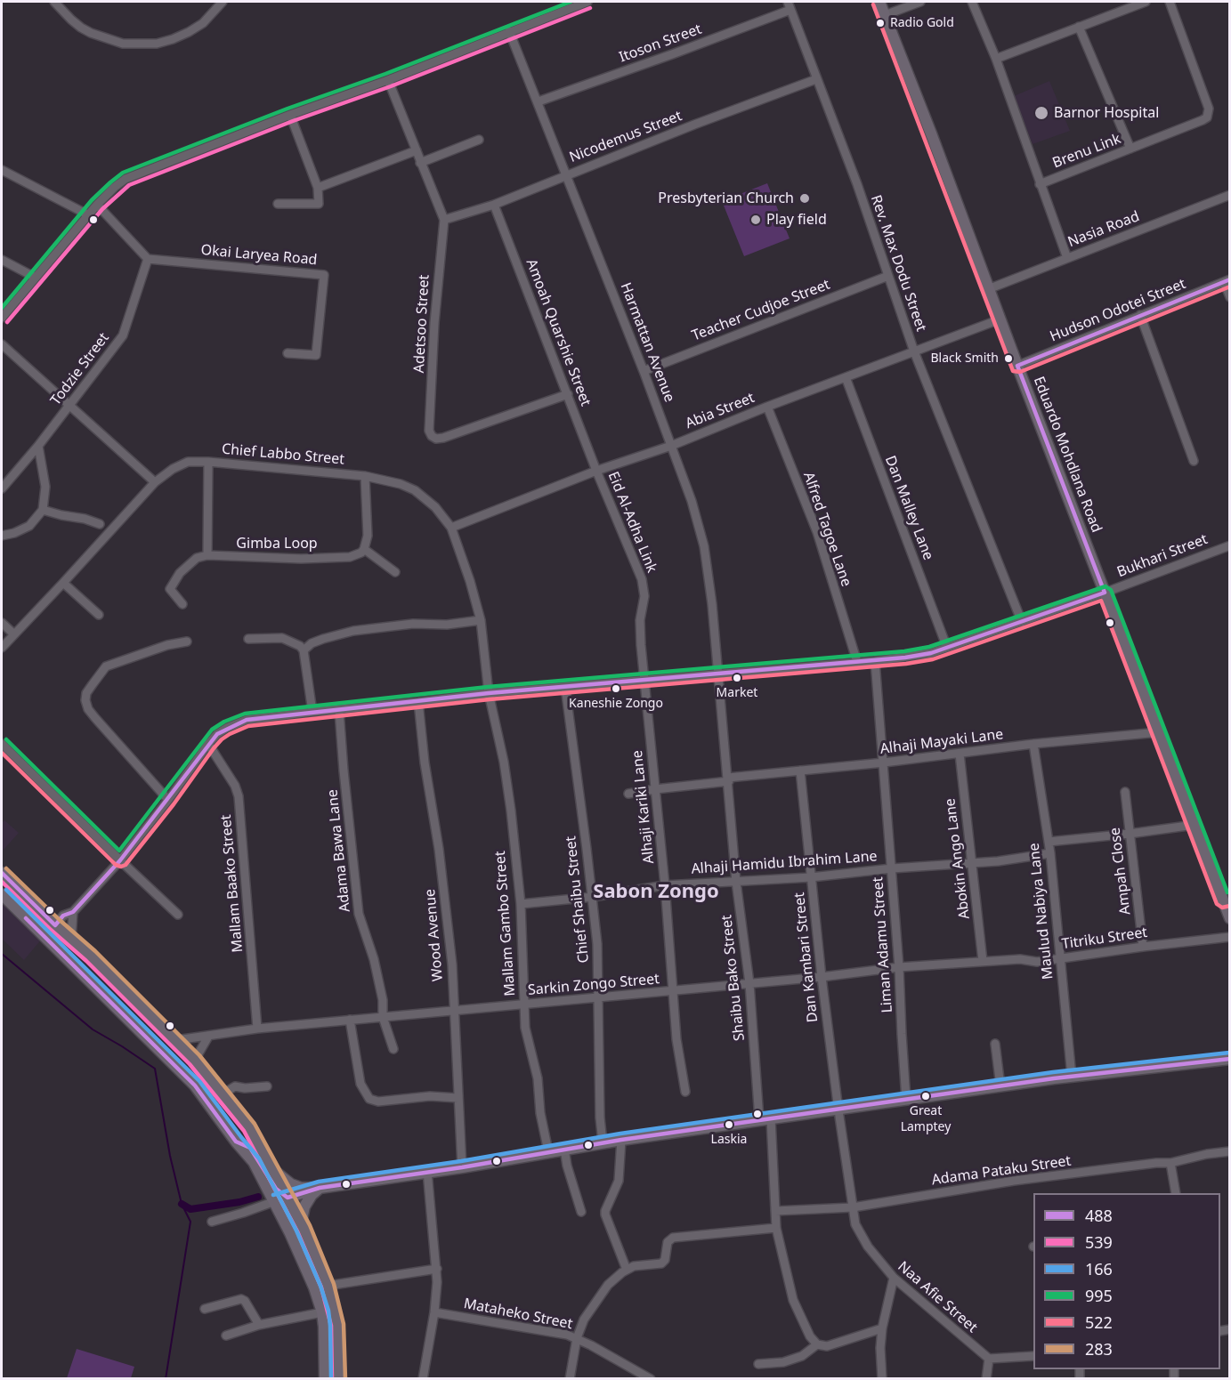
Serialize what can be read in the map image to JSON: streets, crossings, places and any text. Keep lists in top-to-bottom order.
{
  "streets": {
    "main road": ["Eduardo Mohdlana Road"],
    "street": [
      "Itoson Street",
      "Nicodemus Street",
      "Brenu Link",
      "Nasia Road",
      "Okai Laryea Road",
      "Rev. Max Dodu Street",
      "Teacher Cudjoe Street",
      "Hudson Odotei Street",
      "Adetsoo Street",
      "Amoah Quarshie Street",
      "Harmattan Avenue",
      "Todzie Street",
      "Abia Street",
      "Chief Labbo Street",
      "Dan Malley Lane",
      "Eid Al-Adha Link",
      "Alfred Tagoe Lane",
      "Gimba Loop",
      "Bukhari Street",
      "Alhaji Mayaki Lane",
      "Alhaji Kariki Lane",
      "Adama Bawa Lane",
      "Abokin Ango Lane",
      "Alhaji Hamidu Ibrahim Lane",
      "Ampah Close",
      "Mallam Baako Street",
      "Chief Shaibu Street",
      "Maulud Nabiya Lane",
      "Mallam Gambo Street",
      "Wood Avenue",
      "Titriku Street",
      "Liman Adamu Street",
      "Dan Kambari Street",
      "Shaibu Bako Street",
      "Sarkin Zongo Street",
      "Adama Pataku Street",
      "Naa Afie Street",
      "Mataheko Street"
    ]
  },
  "crossings": [
    ["Itoson Street", "Rev. Max Dodu Street"],
    ["Itoson Street", "Harmattan Avenue"],
    ["Nicodemus Street", "Rev. Max Dodu Street"],
    ["Nicodemus Street", "Adetsoo Street"],
    ["Nicodemus Street", "Amoah Quarshie Street"],
    ["Nicodemus Street", "Harmattan Avenue"],
    ["Nasia Road", "Eduardo Mohdlana Road"],
    ["Okai Laryea Road", "Todzie Street"],
    ["Rev. Max Dodu Street", "Teacher Cudjoe Street"],
    ["Rev. Max Dodu Street", "Abia Street"],
    ["Rev. Max Dodu Street", "Bukhari Street"],
    ["Teacher Cudjoe Street", "Harmattan Avenue"],
    ["Hudson Odotei Street", "Eduardo Mohdlana Road"],
    ["Adetsoo Street", "Amoah Quarshie Street"],
    ["Amoah Quarshie Street", "Abia Street"],
    ["Amoah Quarshie Street", "Eid Al-Adha Link"],
    ["Harmattan Avenue", "Abia Street"],
    ["Harmattan Avenue", "Bukhari Street"],
    ["Harmattan Avenue", "Shaibu Bako Street"],
    ["Abia Street", "Chief Labbo Street"],
    ["Abia Street", "Eduardo Mohdlana Road"],
    ["Abia Street", "Dan Malley Lane"],
    ["Abia Street", "Eid Al-Adha Link"],
    ["Abia Street", "Alfred Tagoe Lane"],
    ["Chief Labbo Street", "Bukhari Street"],
    ["Chief Labbo Street", "Mallam Gambo Street"],
    ["Eduardo Mohdlana Road", "Bukhari Street"],
    ["Eduardo Mohdlana Road", "Alhaji Mayaki Lane"],
    ["Dan Malley Lane", "Bukhari Street"],
    ["Eid Al-Adha Link", "Bukhari Street"],
    ["Eid Al-Adha Link", "Alhaji Kariki Lane"],
    ["Alfred Tagoe Lane", "Bukhari Street"],
    ["Bukhari Street", "Alhaji Kariki Lane"],
    ["Bukhari Street", "Adama Bawa Lane"],
    ["Bukhari Street", "Mallam Baako Street"],
    ["Bukhari Street", "Chief Shaibu Street"],
    ["Bukhari Street", "Mallam Gambo Street"],
    ["Bukhari Street", "Wood Avenue"],
    ["Bukhari Street", "Liman Adamu Street"],
    ["Bukhari Street", "Shaibu Bako Street"],
    ["Alhaji Mayaki Lane", "Alhaji Kariki Lane"],
    ["Alhaji Mayaki Lane", "Abokin Ango Lane"],
    ["Alhaji Mayaki Lane", "Maulud Nabiya Lane"],
    ["Alhaji Mayaki Lane", "Liman Adamu Street"],
    ["Alhaji Mayaki Lane", "Dan Kambari Street"],
    ["Alhaji Mayaki Lane", "Shaibu Bako Street"],
    ["Alhaji Kariki Lane", "Alhaji Hamidu Ibrahim Lane"],
    ["Alhaji Kariki Lane", "Sarkin Zongo Street"],
    ["Adama Bawa Lane", "Sarkin Zongo Street"],
    ["Abokin Ango Lane", "Alhaji Hamidu Ibrahim Lane"],
    ["Abokin Ango Lane", "Titriku Street"],
    ["Abokin Ango Lane", "Sarkin Zongo Street"],
    ["Alhaji Hamidu Ibrahim Lane", "Chief Shaibu Street"],
    ["Alhaji Hamidu Ibrahim Lane", "Maulud Nabiya Lane"],
    ["Alhaji Hamidu Ibrahim Lane", "Mallam Gambo Street"],
    ["Alhaji Hamidu Ibrahim Lane", "Liman Adamu Street"],
    ["Alhaji Hamidu Ibrahim Lane", "Dan Kambari Street"],
    ["Alhaji Hamidu Ibrahim Lane", "Shaibu Bako Street"],
    ["Ampah Close", "Titriku Street"],
    ["Mallam Baako Street", "Sarkin Zongo Street"],
    ["Chief Shaibu Street", "Sarkin Zongo Street"],
    ["Maulud Nabiya Lane", "Titriku Street"],
    ["Mallam Gambo Street", "Sarkin Zongo Street"],
    ["Wood Avenue", "Sarkin Zongo Street"],
    ["Titriku Street", "Sarkin Zongo Street"],
    ["Liman Adamu Street", "Sarkin Zongo Street"],
    ["Dan Kambari Street", "Sarkin Zongo Street"],
    ["Dan Kambari Street", "Naa Afie Street"],
    ["Shaibu Bako Street", "Sarkin Zongo Street"],
    ["Adama Pataku Street", "Naa Afie Street"]
  ],
  "districts": ["Sabon Zongo"],
  "places": [
    "Radio Gold",
    "Barnor Hospital",
    "Presbyterian Church",
    "Play field",
    "Black Smith",
    "Market",
    "Kaneshie Zongo",
    "Great Lamptey",
    "Laskia"
  ],
  "lines": [
    "transit line 995",
    "transit line 522",
    "transit line 539",
    "transit line 488",
    "transit line 283",
    "transit line 166"
  ],
  "legend": [
    "488",
    "539",
    "166",
    "995",
    "522",
    "283"
  ]
}
